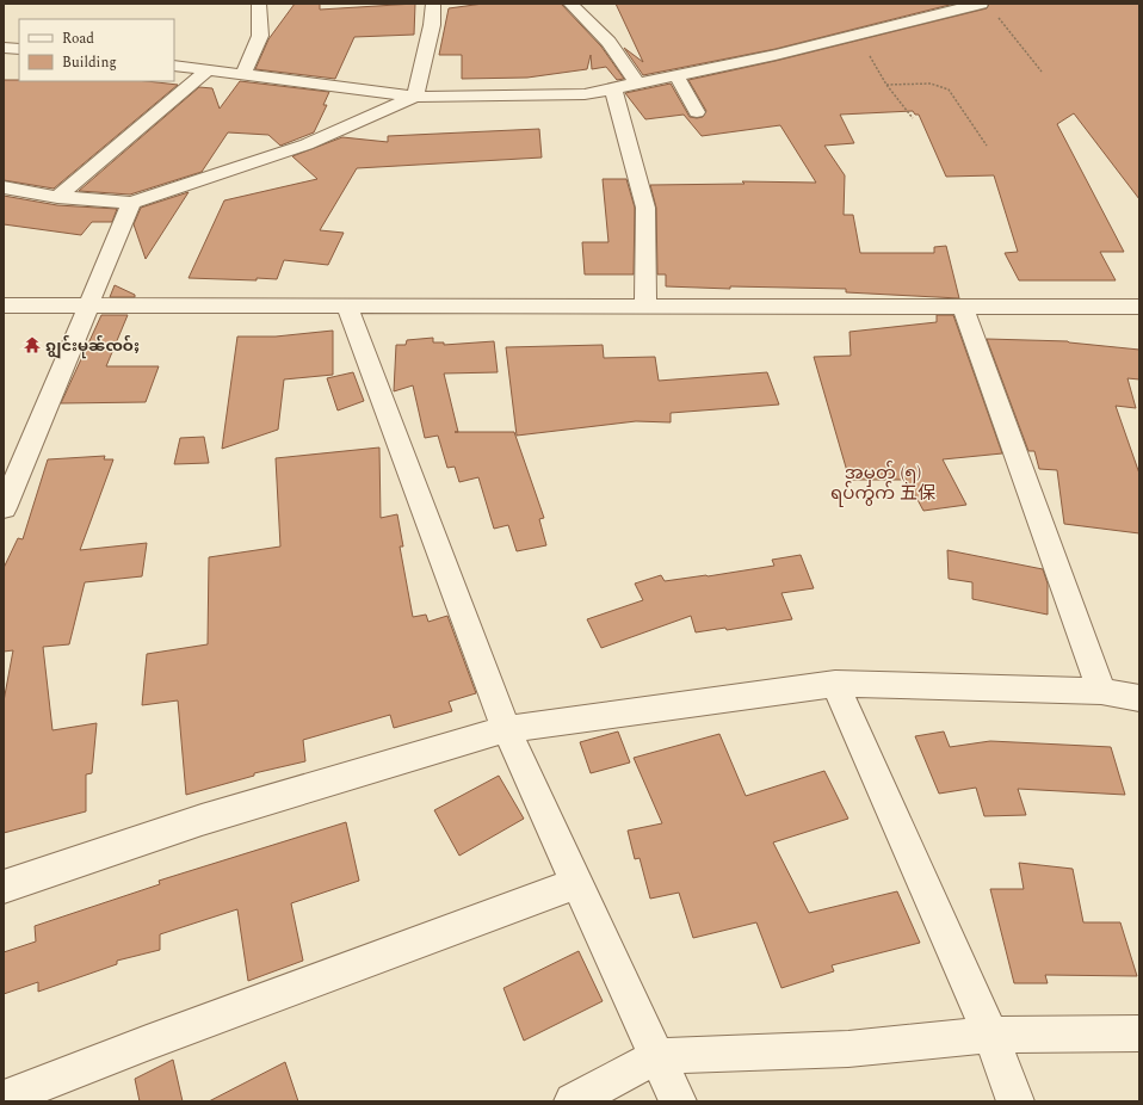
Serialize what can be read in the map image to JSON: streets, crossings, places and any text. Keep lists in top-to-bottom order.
{
  "districts": ["အမှတ် (၅) ရပ်ကွက် 五保"],
  "places": {
    "temple": ["ၵျွင်းမုၼ်ၸဝ်ႈ"]
  },
  "legend": ["Road", "Building"]
}
